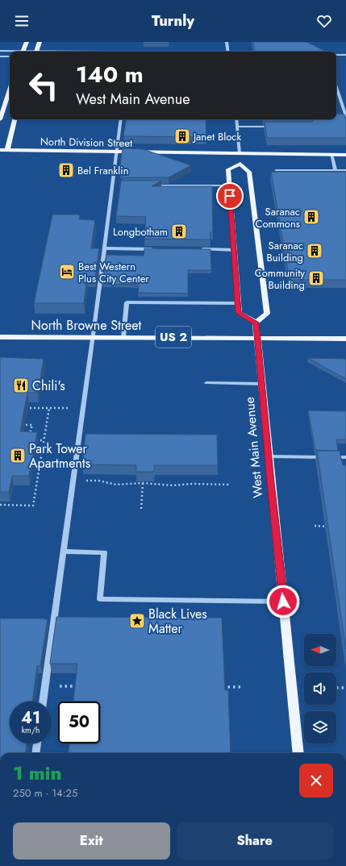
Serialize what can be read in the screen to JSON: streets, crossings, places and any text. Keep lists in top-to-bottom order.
{
  "streets": {
    "main road": [
      "North Division Street",
      "North Browne Street",
      "US 2",
      "West Main Avenue"
    ]
  },
  "crossings": [
    ["North Browne Street", "West Main Avenue"]
  ],
  "places": {
    "building": [
      "Janet Block",
      "Bel Franklin",
      "Saranac Commons",
      "Longbotham",
      "Saranac Building",
      "Community Building",
      "Park Tower Apartments"
    ],
    "hotel": ["Best Western Plus City Center"],
    "restaurant": ["Chili's"],
    "place": ["Black Lives Matter"]
  },
  "north": "left",
  "page": {
    "header": "Turnly",
    "turn": ["140 m", "West Main Avenue"],
    "speed": "41 km/h",
    "limit": "50",
    "heading": ["1 min", "250 m · 14:25"],
    "buttons": ["Exit", "Share"]
  }
}
